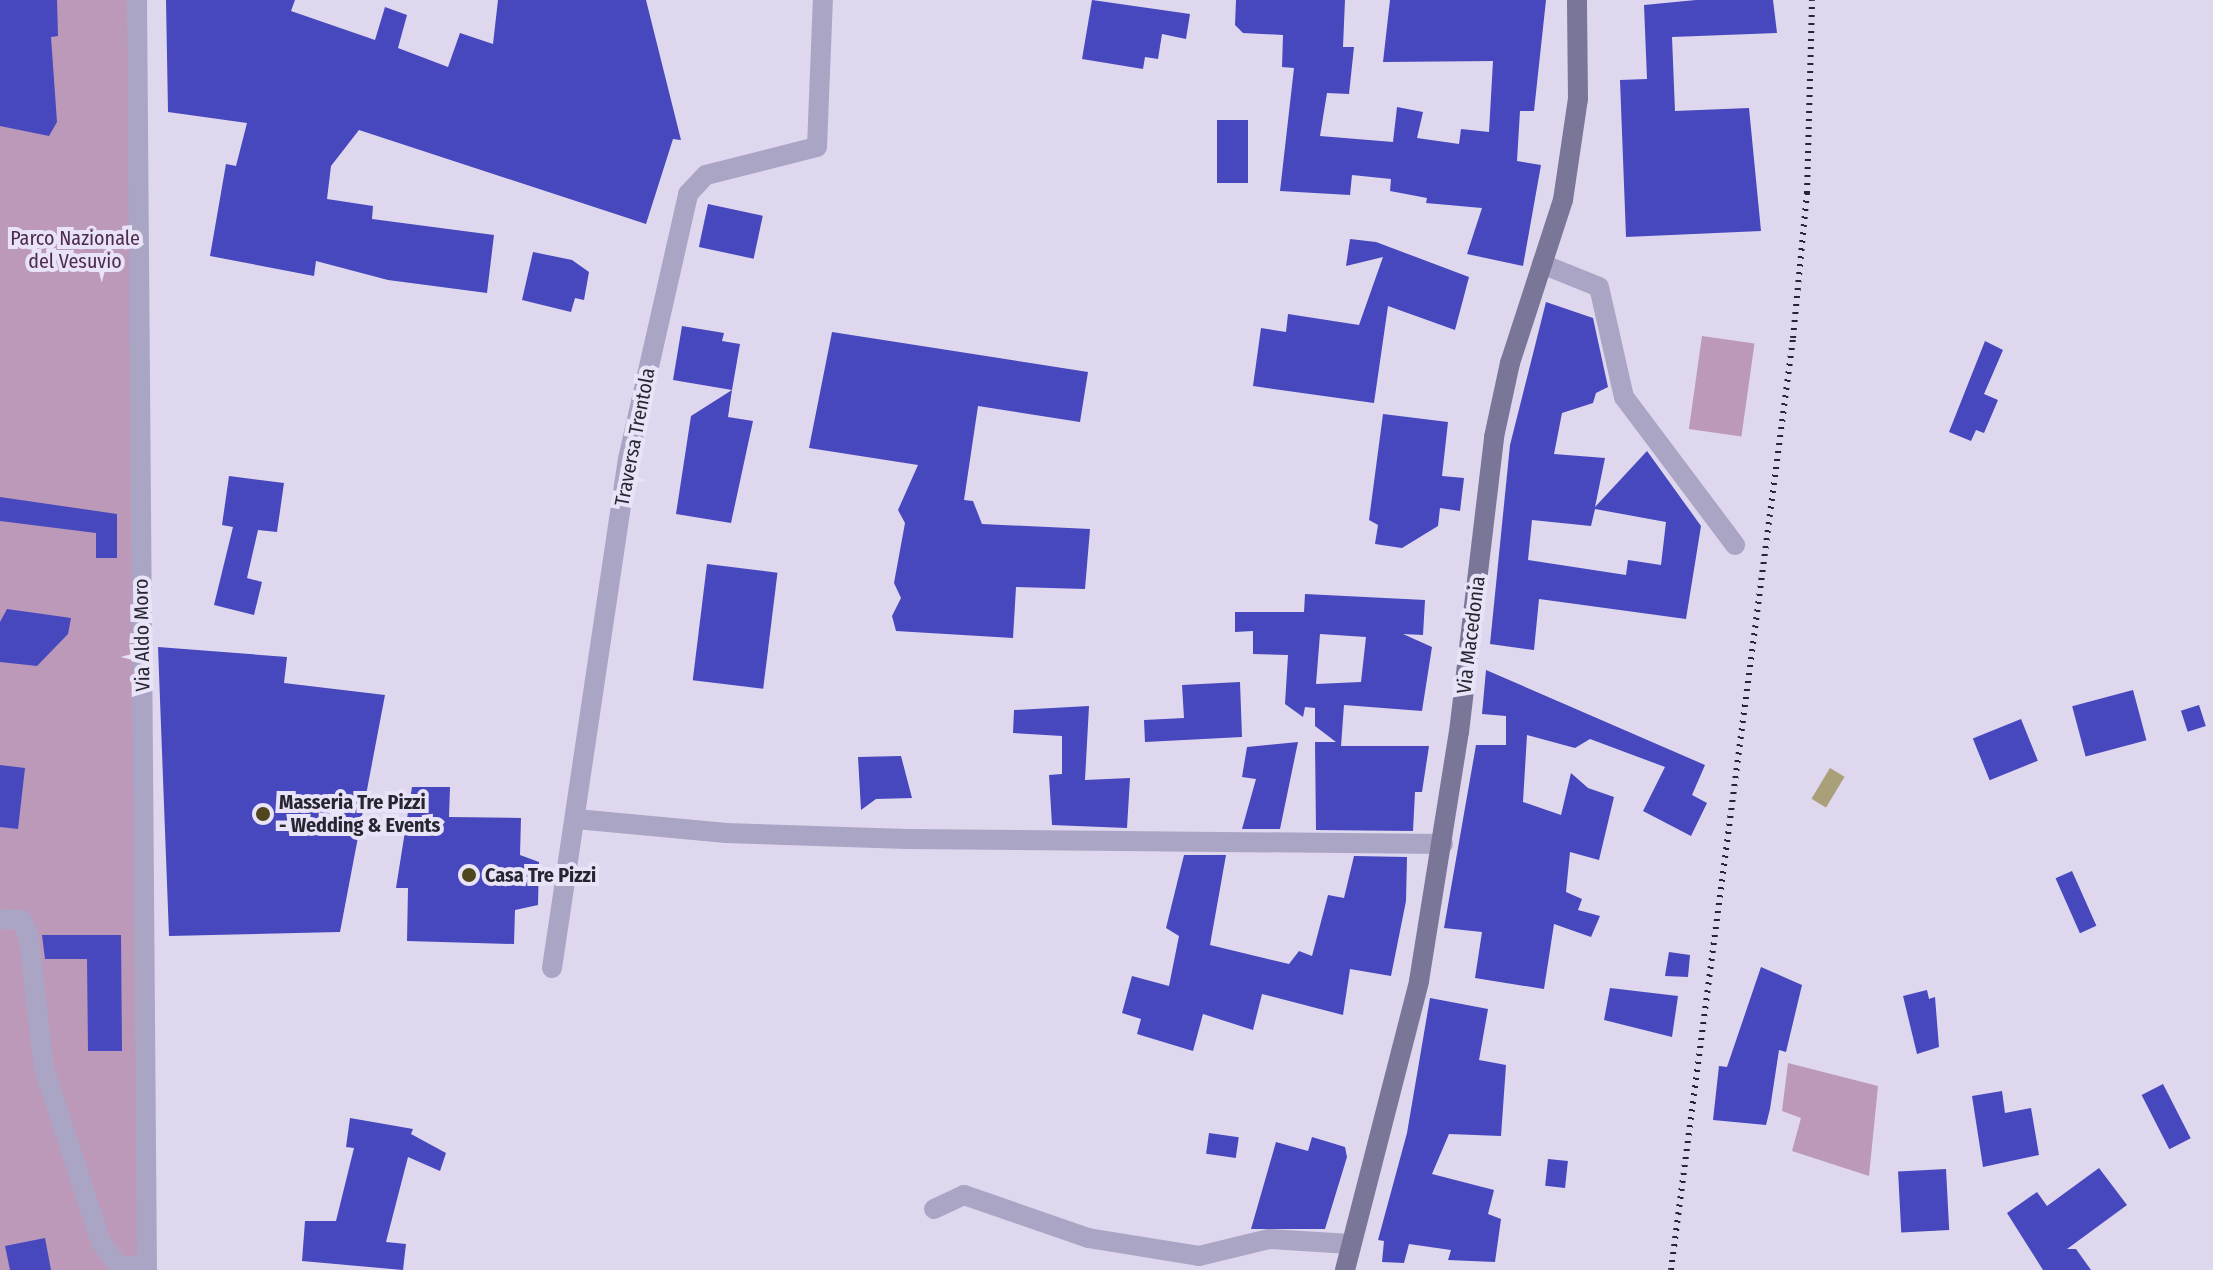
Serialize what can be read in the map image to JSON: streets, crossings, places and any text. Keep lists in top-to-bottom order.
{
  "streets": {
    "main road": ["Via Macedonia"],
    "street": ["Traversa Trentola", "Via Aldo Moro"]
  },
  "parks": ["Parco Nazionale del Vesuvio"],
  "places": ["Masseria Tre Pizzi - Wedding & Events", "Casa Tre Pizzi"]
}
